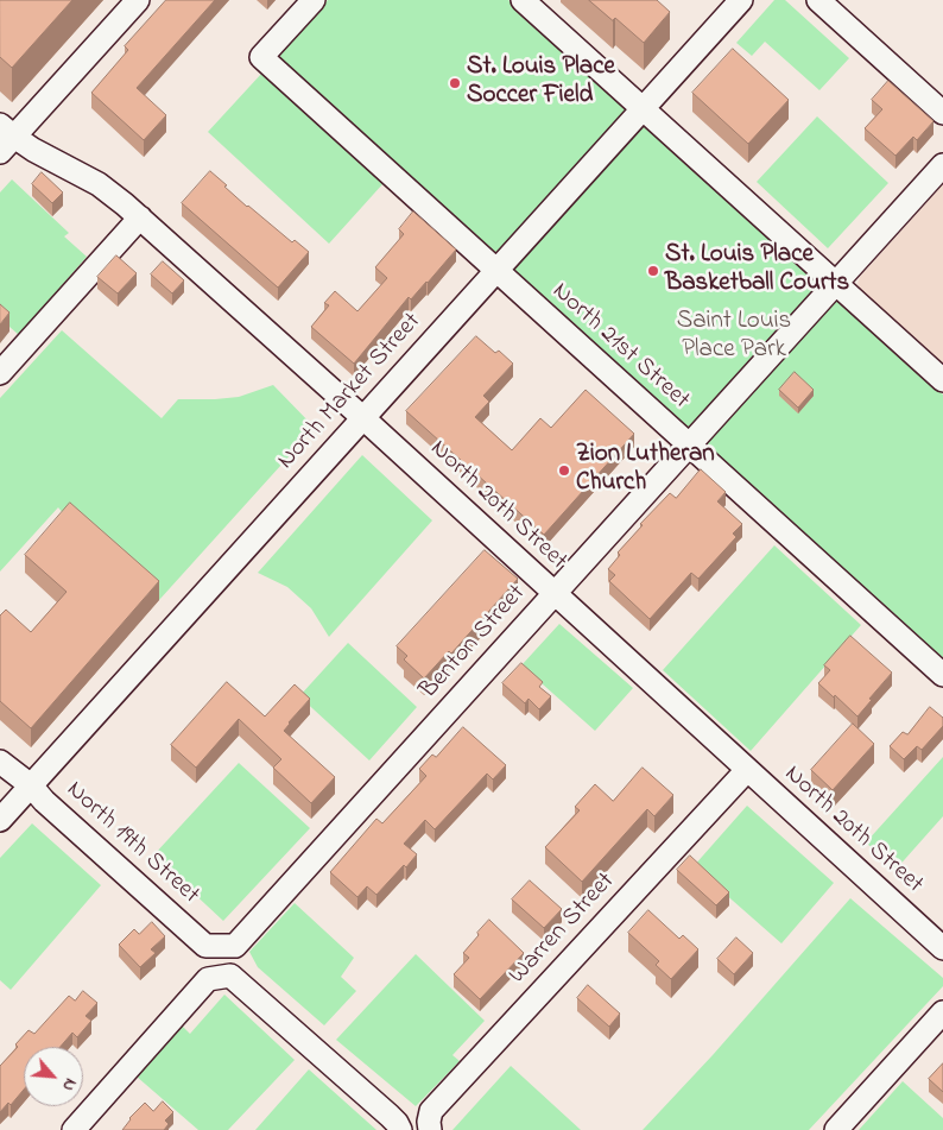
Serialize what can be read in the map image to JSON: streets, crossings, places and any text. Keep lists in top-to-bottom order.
{
  "streets": {
    "street": [
      "North 21st Street",
      "North Market Street",
      "North 20th Street",
      "Benton Street",
      "North 19th Street",
      "Warren Street"
    ]
  },
  "crossings": [
    ["North 21st Street", "North Market Street"],
    ["North 21st Street", "Benton Street"],
    ["North Market Street", "North 20th Street"],
    ["North Market Street", "North 19th Street"],
    ["North 20th Street", "Benton Street"],
    ["North 20th Street", "Warren Street"],
    ["Benton Street", "North 19th Street"]
  ],
  "parks": ["Saint Louis Place Park"],
  "places": ["St. Louis Place Soccer Field", "St. Louis Place Basketball Courts", "Zion Lutheran Church"],
  "north": "bottom right"
}
